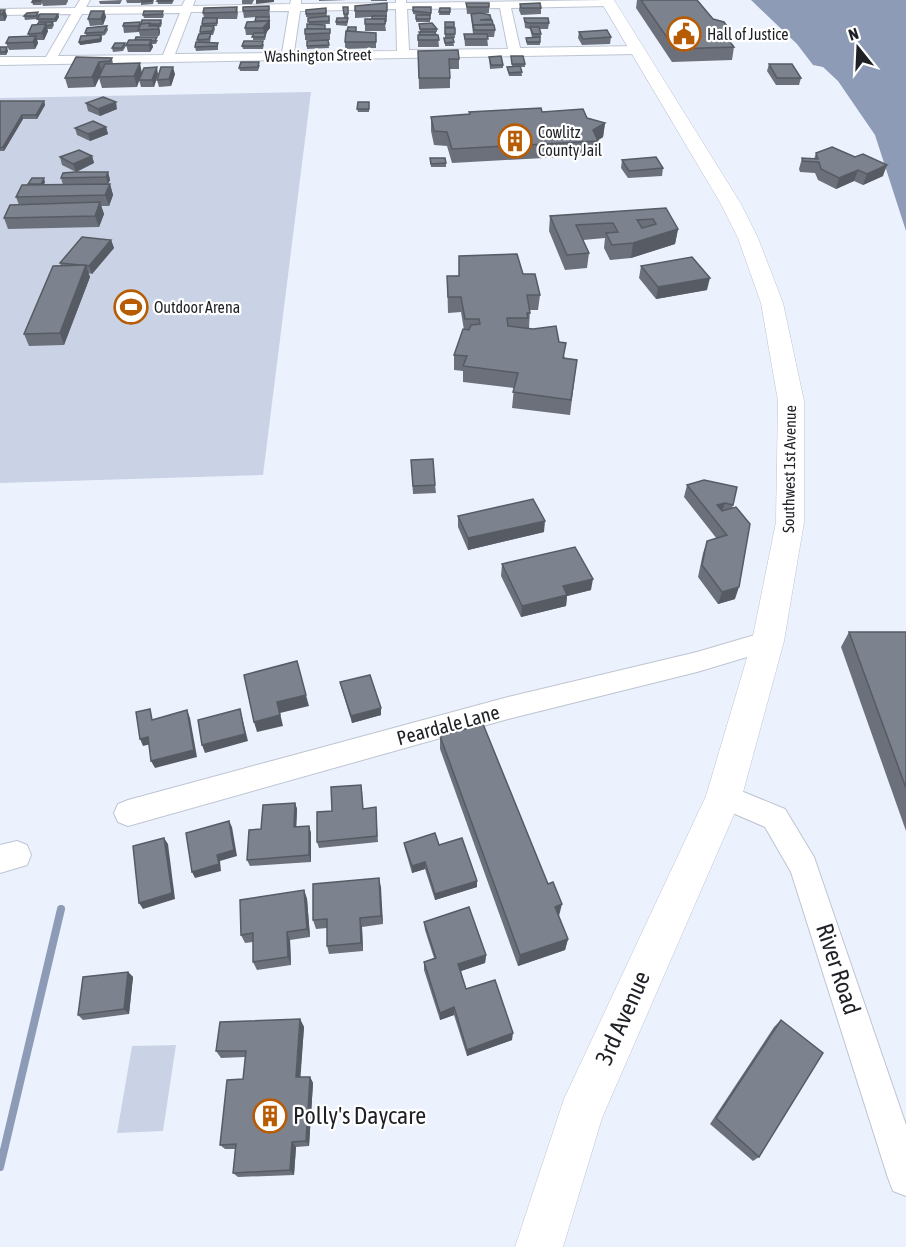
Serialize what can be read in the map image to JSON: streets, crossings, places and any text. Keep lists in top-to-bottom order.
{
  "streets": {
    "main road": ["Southwest 1st Avenue", "3rd Avenue"],
    "street": ["Washington Street", "Peardale Lane", "River Road"]
  },
  "crossings": [
    ["Washington Street", "Southwest 1st Avenue"],
    ["Southwest 1st Avenue", "Peardale Lane"],
    ["Southwest 1st Avenue", "River Road"],
    ["Southwest 1st Avenue", "3rd Avenue"],
    ["River Road", "3rd Avenue"]
  ],
  "places": {
    "public building": ["Hall of Justice"],
    "building": ["Cowlitz County Jail", "Polly's Daycare"],
    "sports": ["Outdoor Arena"]
  },
  "north": "top"
}
